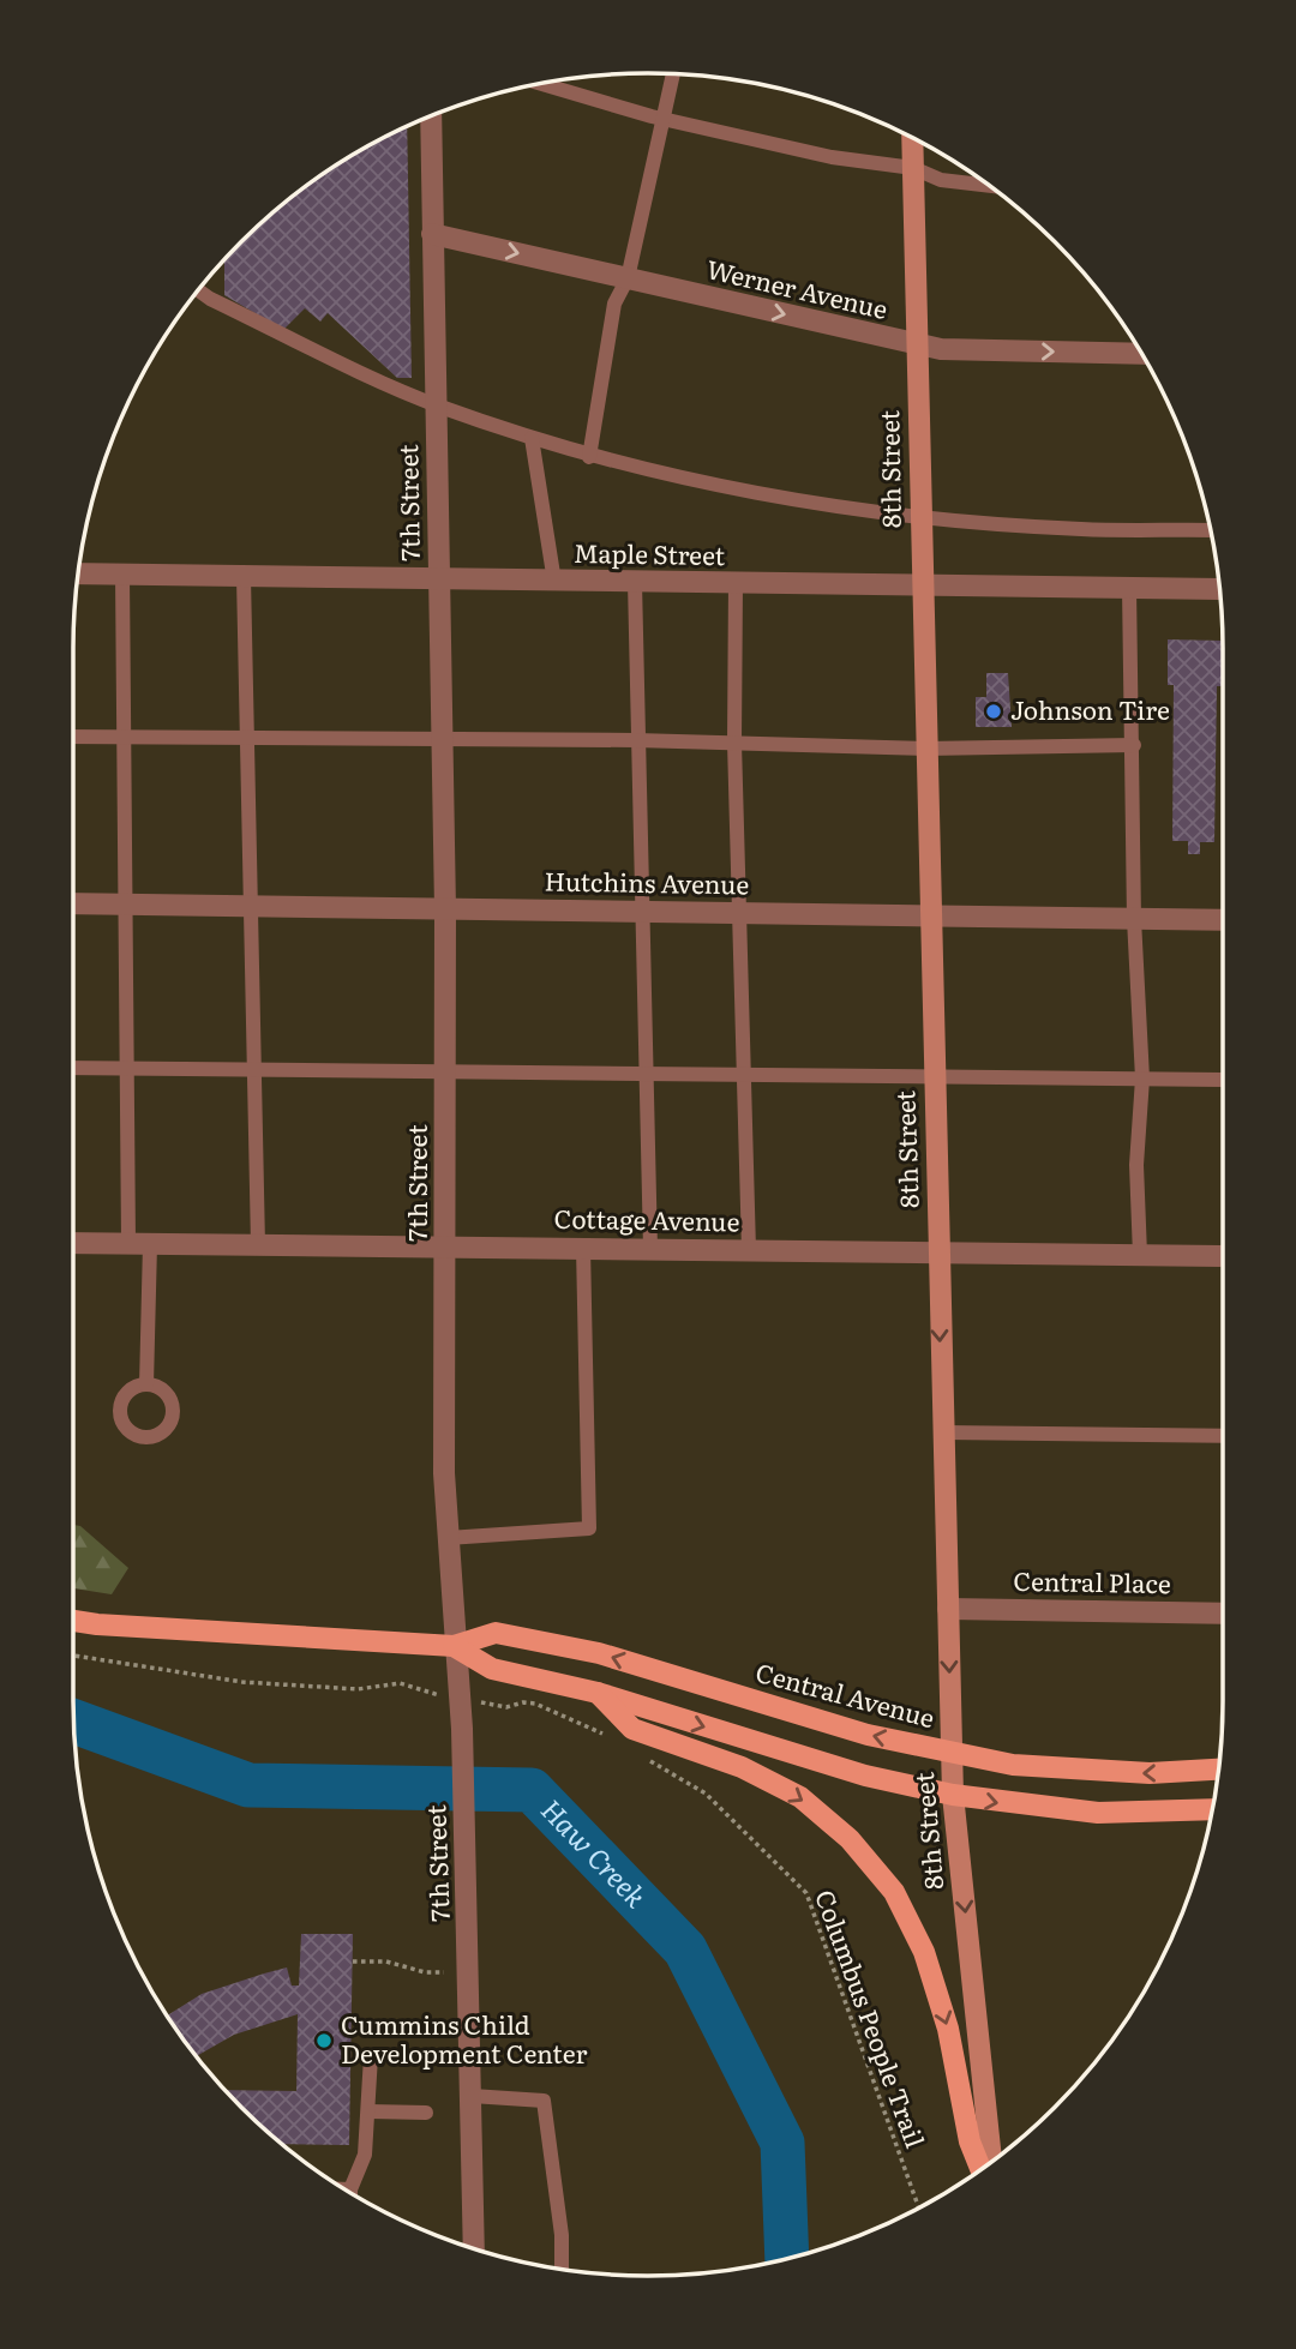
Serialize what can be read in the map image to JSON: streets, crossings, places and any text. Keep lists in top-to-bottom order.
{
  "streets": {
    "main road": ["Central Avenue"],
    "street": [
      "Werner Avenue",
      "8th Street",
      "7th Street",
      "Maple Street",
      "Hutchins Avenue",
      "Cottage Avenue",
      "Central Place"
    ],
    "path": ["Columbus People Trail"]
  },
  "crossings": [
    ["Werner Avenue", "8th Street"],
    ["Werner Avenue", "7th Street"],
    ["8th Street", "Maple Street"],
    ["8th Street", "Hutchins Avenue"],
    ["8th Street", "Cottage Avenue"],
    ["8th Street", "Central Place"],
    ["8th Street", "Central Avenue"],
    ["7th Street", "Maple Street"],
    ["7th Street", "Hutchins Avenue"],
    ["7th Street", "Cottage Avenue"],
    ["7th Street", "Central Avenue"]
  ],
  "one_way": ["Werner Avenue"],
  "water": ["Haw Creek"],
  "places": ["Johnson Tire", "Cummins Child Development Center"]
}
